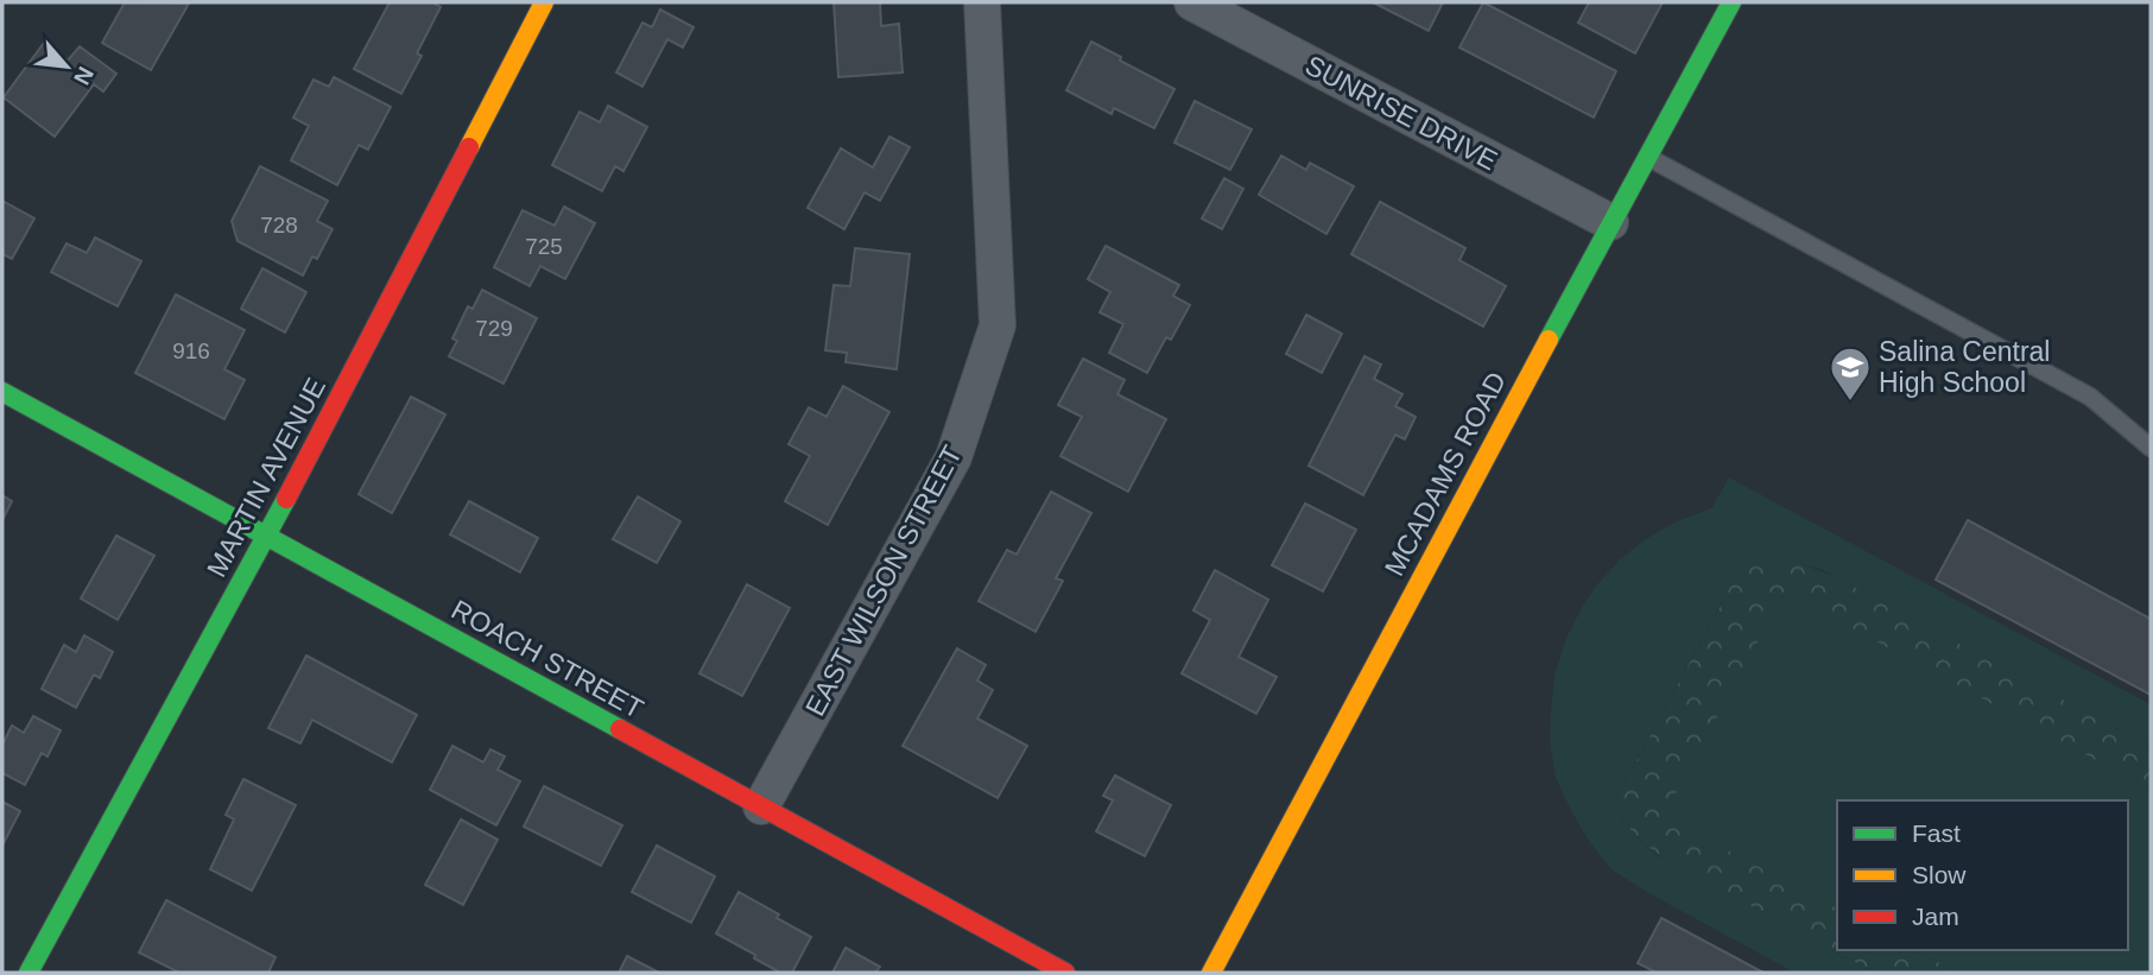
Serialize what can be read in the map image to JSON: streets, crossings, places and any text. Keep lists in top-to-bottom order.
{
  "streets": {
    "street": [
      "SUNRISE DRIVE",
      "MCADAMS ROAD",
      "MARTIN AVENUE",
      "EAST WILSON STREET",
      "ROACH STREET"
    ]
  },
  "crossings": [
    ["SUNRISE DRIVE", "MCADAMS ROAD"],
    ["MARTIN AVENUE", "ROACH STREET"],
    ["EAST WILSON STREET", "ROACH STREET"]
  ],
  "places": {
    "school or university": ["Salina Central High School"]
  },
  "house_numbers": [
    "728",
    "725",
    "729",
    "916"
  ],
  "legend": ["Fast", "Slow", "Jam"],
  "north": "bottom right"
}
